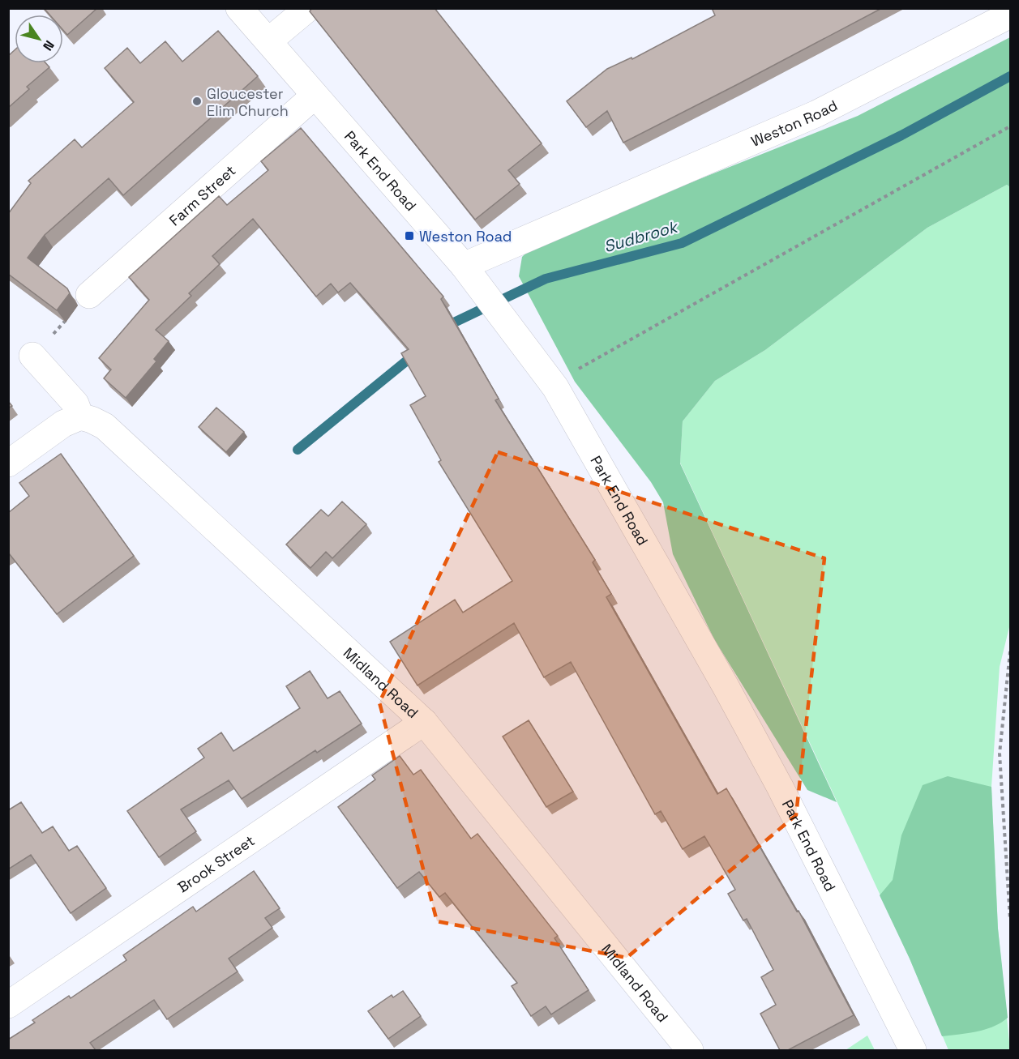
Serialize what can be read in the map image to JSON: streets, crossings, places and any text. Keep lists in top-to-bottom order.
{
  "streets": {
    "street": [
      "Weston Road",
      "Park End Road",
      "Farm Street",
      "Midland Road",
      "Brook Street"
    ]
  },
  "crossings": [
    ["Weston Road", "Park End Road"],
    ["Park End Road", "Farm Street"],
    ["Midland Road", "Brook Street"]
  ],
  "water": ["Sudbrook"],
  "places": {
    "other": ["Gloucester Elim Church"],
    "transit": ["Weston Road"]
  },
  "north": "bottom right"
}
